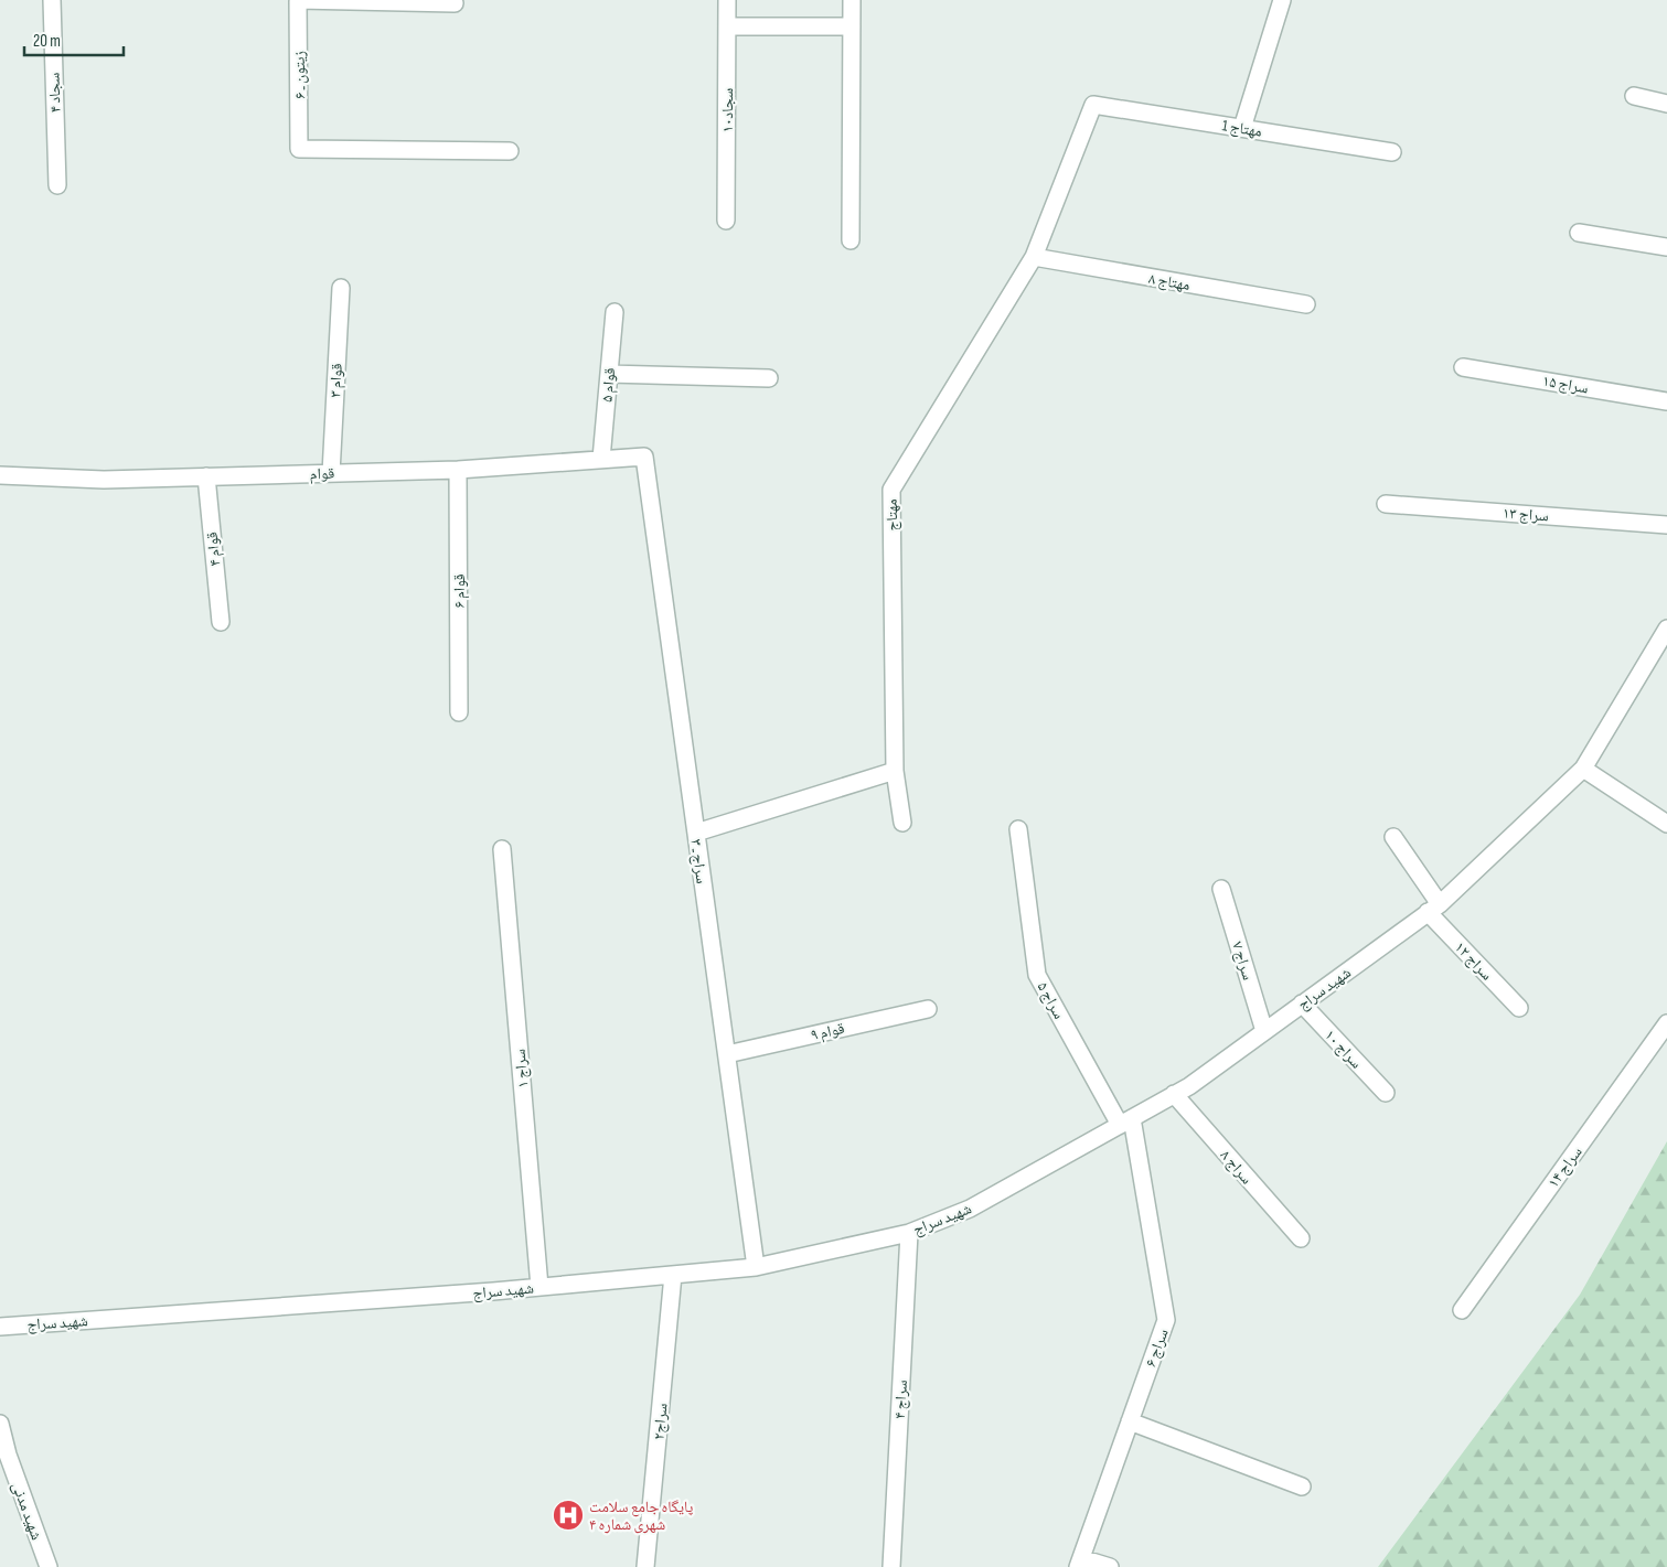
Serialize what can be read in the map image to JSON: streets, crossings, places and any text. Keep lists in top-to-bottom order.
{
  "streets": {
    "street": [
      "زیتون ـ ۶",
      "سجاد ۴",
      "سجاد۱۰",
      "مهتاج 1",
      "مهتاج ۸",
      "قوام ۳",
      "سراج ۱۵",
      "قوام ۵",
      "قوام",
      "سراج ۱۳",
      "مهتاج",
      "قوام ۴",
      "قوام ۶",
      "سراج ـ ۳",
      "سراج ۷",
      "سراج ۱۲",
      "شهید سراج",
      "سراج ۵",
      "قوام ۹",
      "سراج ۱۰",
      "سراج ۱",
      "سراج ۸",
      "سراج ۱۴",
      "سراج ۶",
      "سراج ۴",
      "سراج۲",
      "شهید مدنی"
    ]
  },
  "crossings": [
    ["مهتاج 1", "مهتاج"],
    ["مهتاج ۸", "مهتاج"],
    ["قوام ۳", "قوام"],
    ["قوام ۵", "قوام"],
    ["قوام", "قوام ۴"],
    ["قوام", "قوام ۶"],
    ["قوام", "سراج ـ ۳"],
    ["سراج ـ ۳", "شهید سراج"],
    ["سراج ـ ۳", "قوام ۹"],
    ["سراج ۷", "شهید سراج"],
    ["سراج ۱۲", "شهید سراج"],
    ["شهید سراج", "سراج ۵"],
    ["شهید سراج", "سراج ۱۰"],
    ["شهید سراج", "سراج ۱"],
    ["شهید سراج", "سراج ۸"],
    ["شهید سراج", "سراج ۶"],
    ["شهید سراج", "سراج ۴"],
    ["شهید سراج", "سراج۲"],
    ["سراج ۵", "سراج ۶"]
  ],
  "places": {
    "hospital": ["پایگاه جامع سلامت شهری شماره ۴"]
  },
  "scale_bar": "20 m"
}
